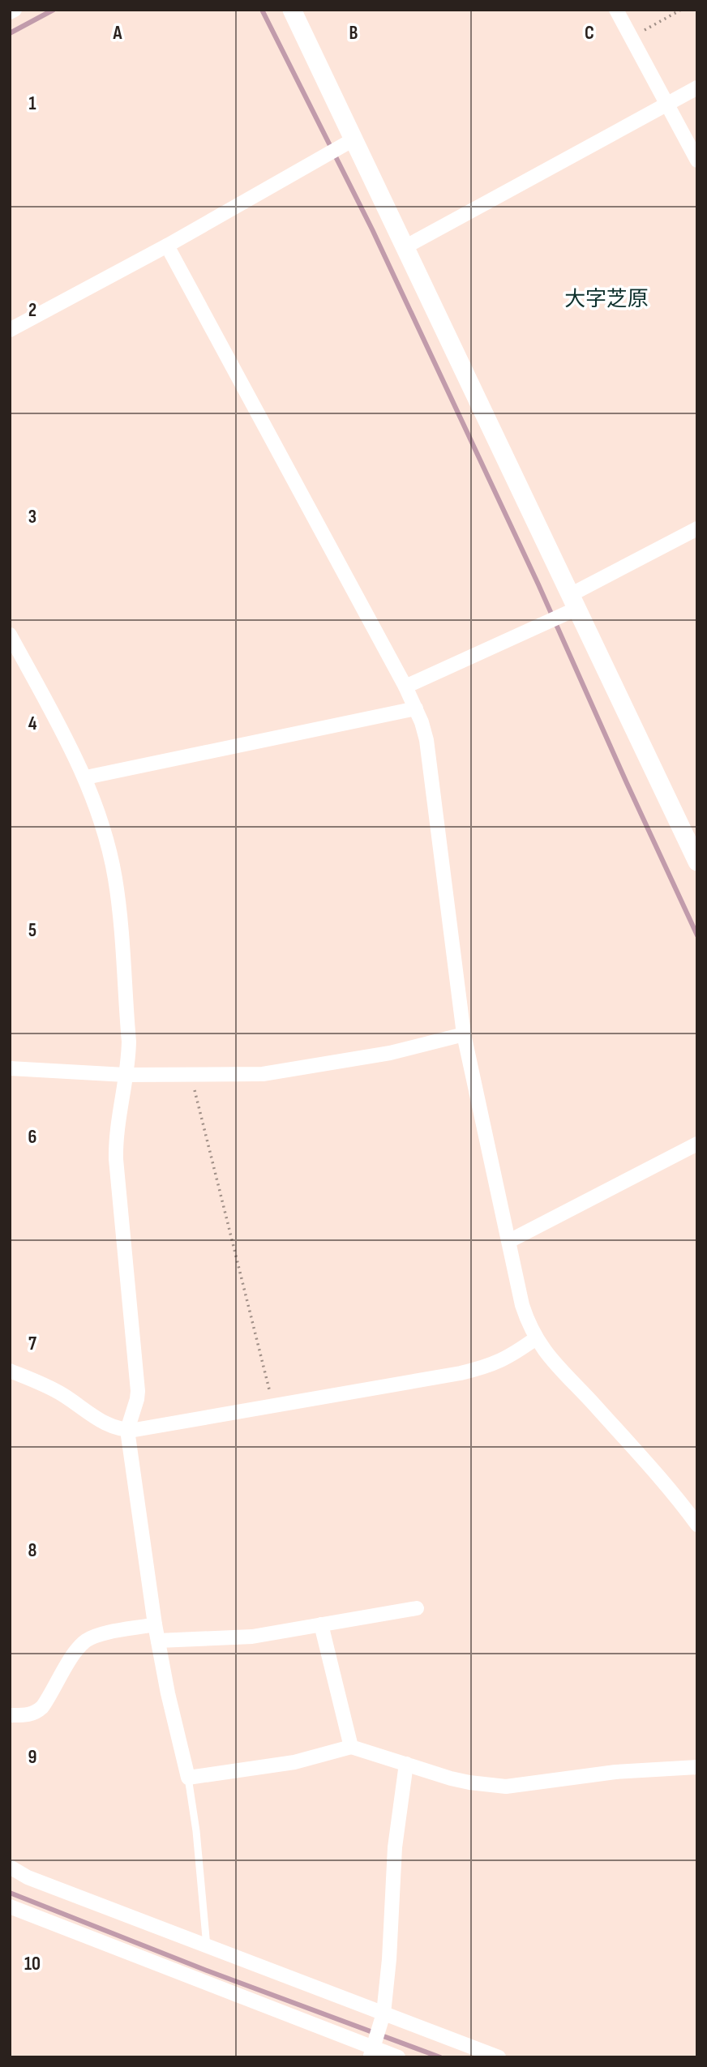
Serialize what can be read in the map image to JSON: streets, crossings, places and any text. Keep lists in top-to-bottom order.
{
  "districts": ["大字芝原"],
  "grid": {
    "columns": ["A", "B", "C"],
    "rows": [
      "1",
      "2",
      "3",
      "4",
      "5",
      "6",
      "7",
      "8",
      "9",
      "10"
    ]
  }
}
